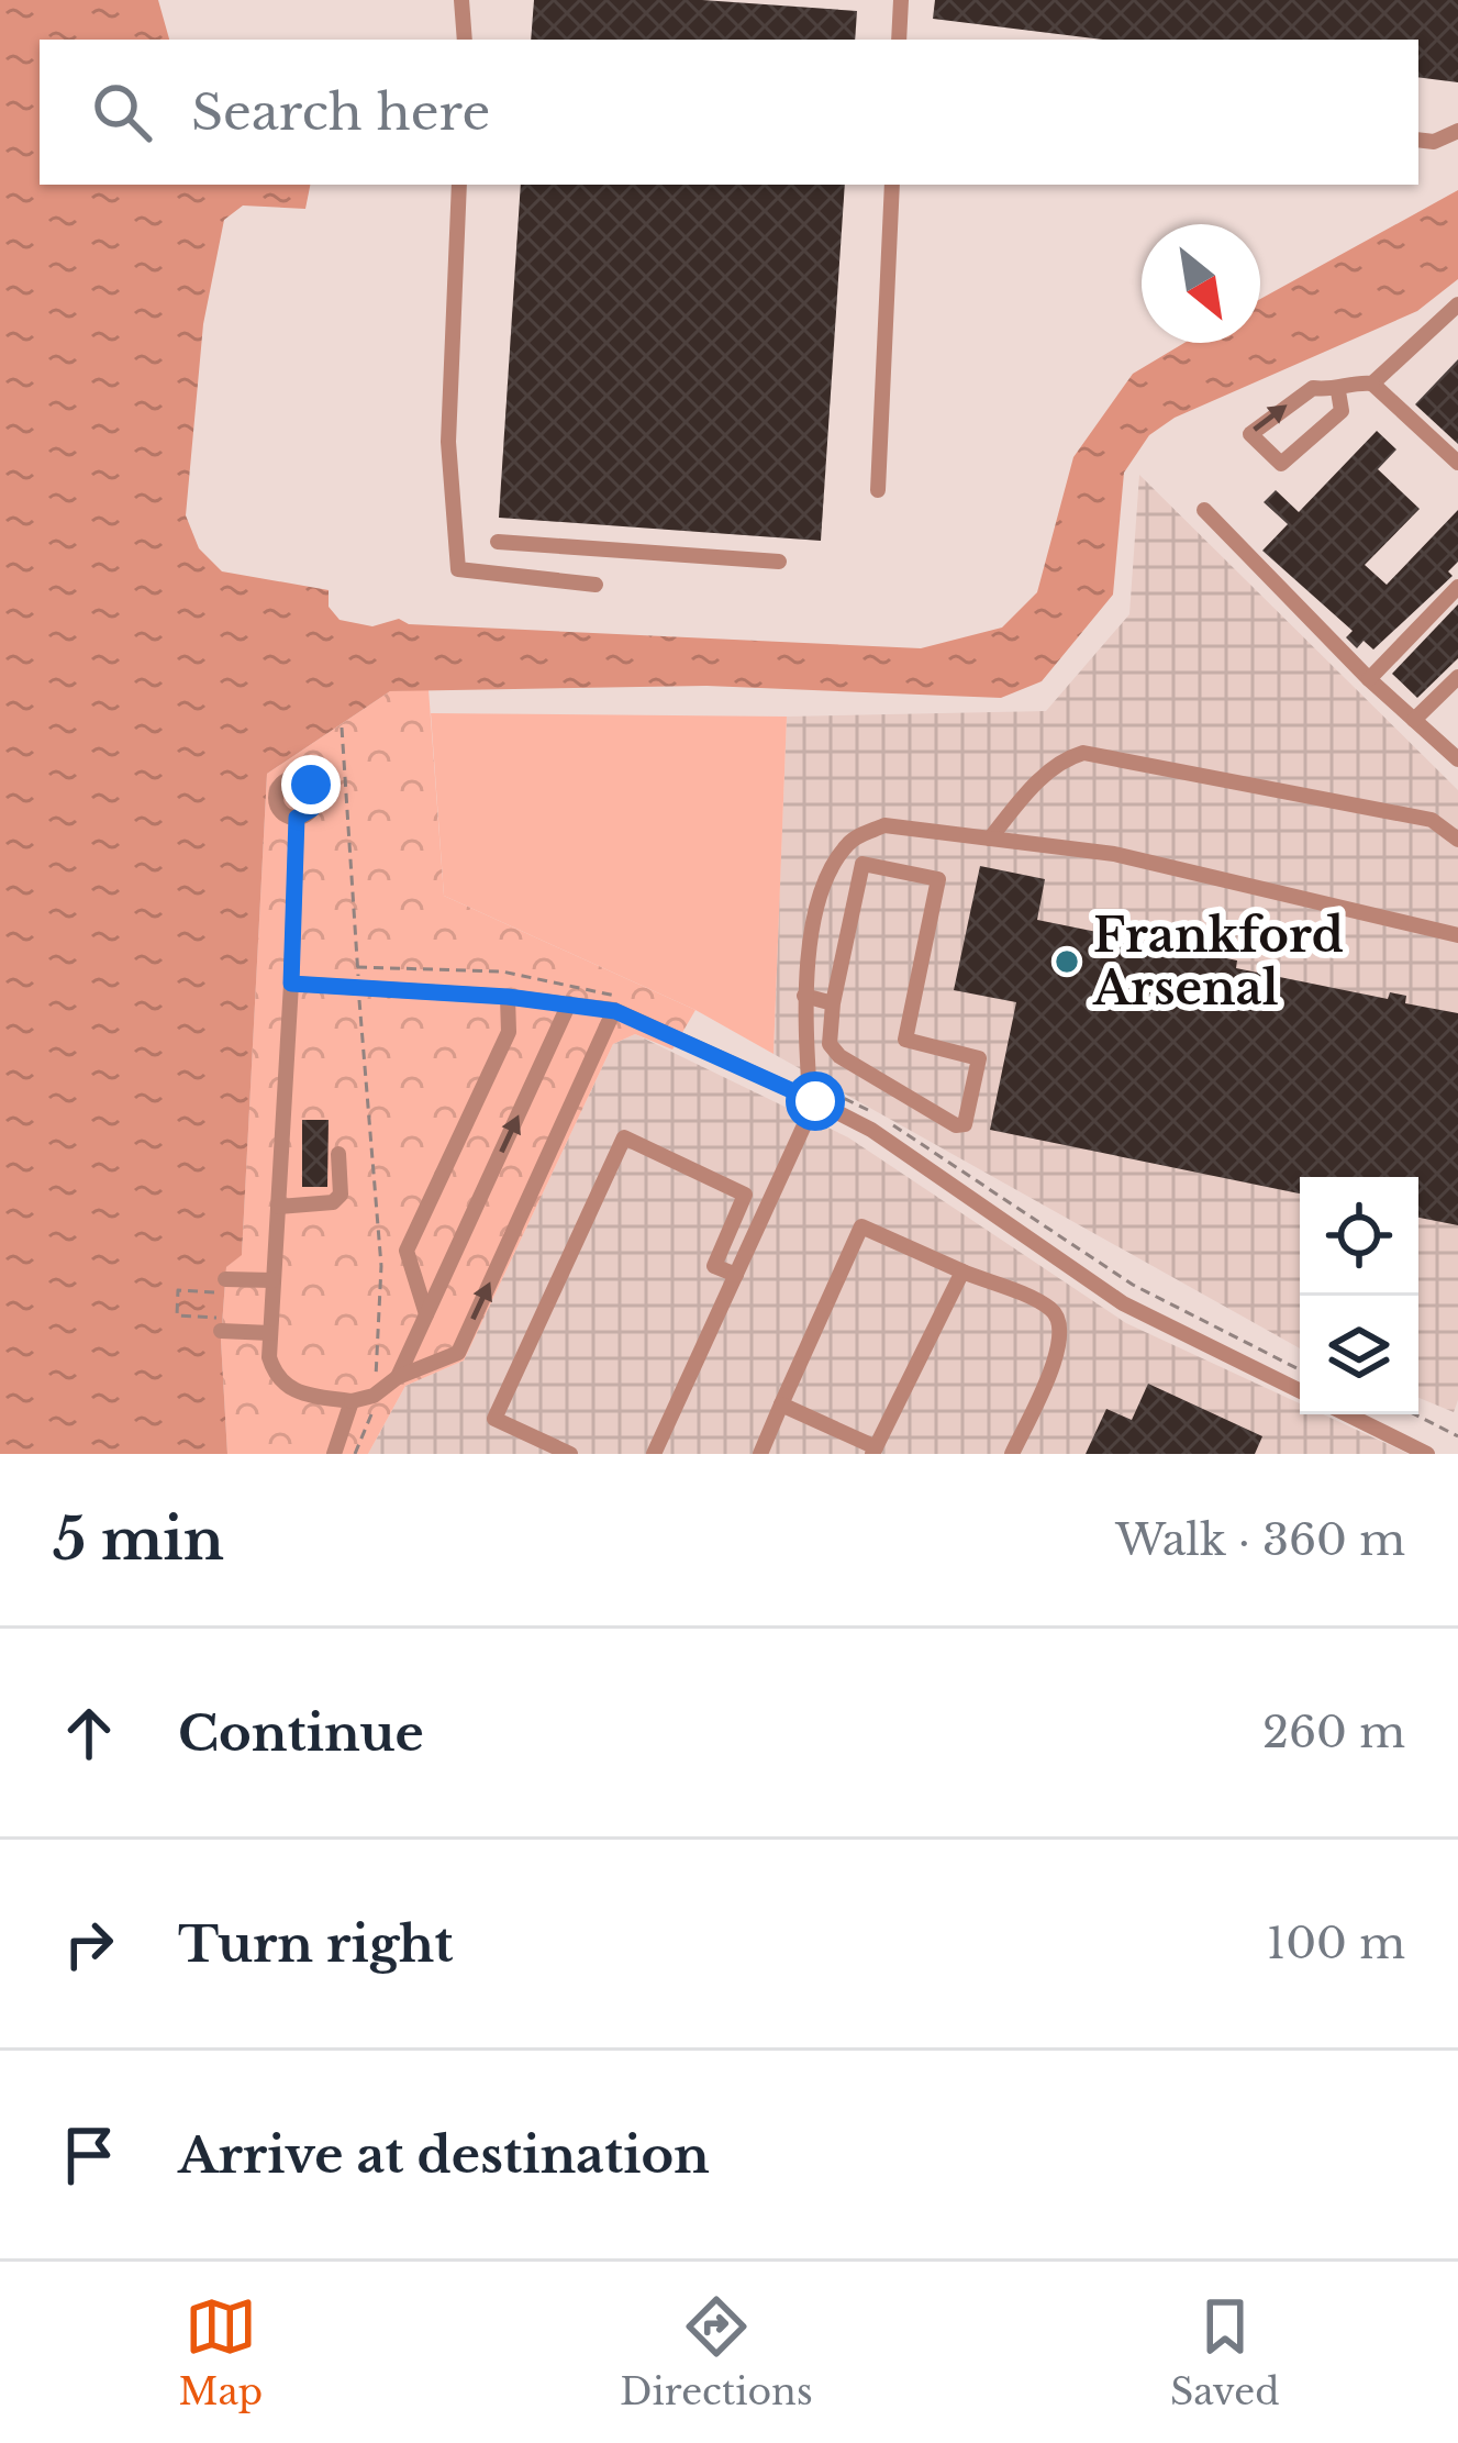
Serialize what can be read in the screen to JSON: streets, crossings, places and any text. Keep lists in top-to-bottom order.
{
  "places": ["Frankford Arsenal"],
  "north": "bottom right",
  "page": {
    "search": "Search here",
    "heading": ["5 min", "Walk · 360 m"],
    "list": [
      ["Continue", "260 m"],
      ["Turn right", "100 m"],
      "Arrive at destination"
    ],
    "nav": ["Map", "Directions", "Saved"]
  }
}
